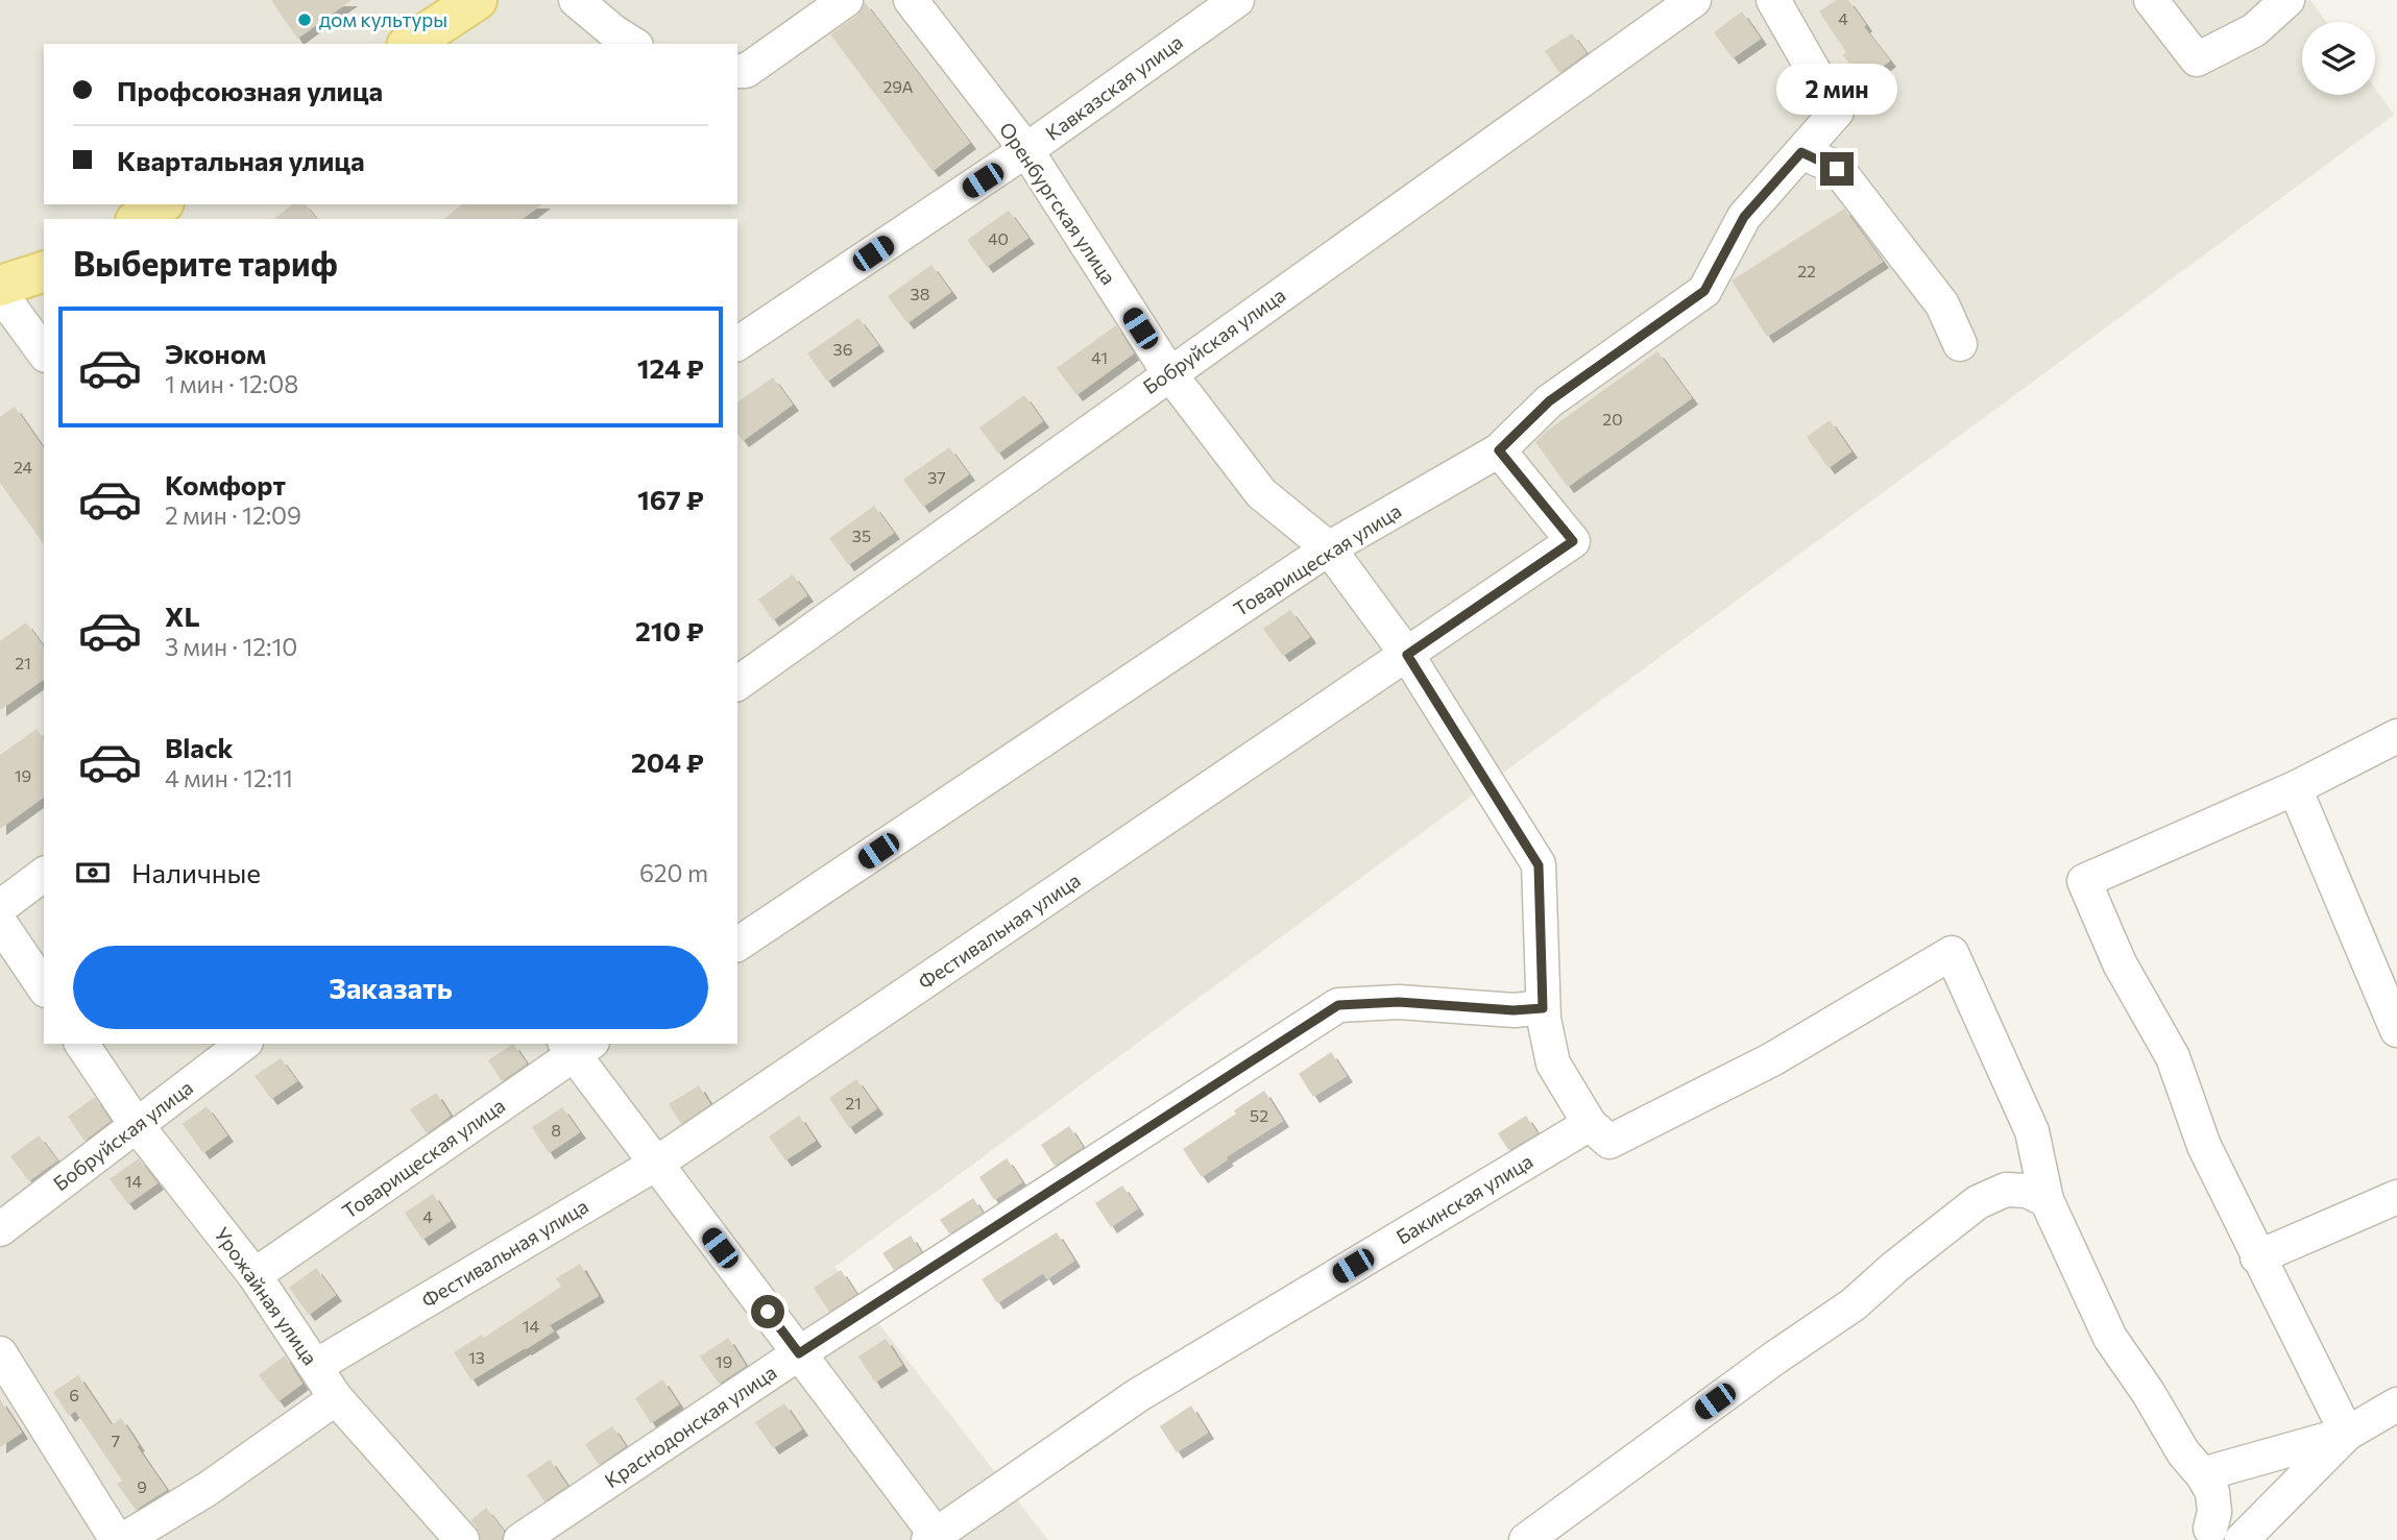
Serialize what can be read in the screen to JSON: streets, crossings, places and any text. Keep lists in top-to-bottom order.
{
  "streets": {
    "street": [
      "Кавказская улица",
      "Оренбургская улица",
      "Бобруйская улица",
      "Товарищеская улица",
      "Фестивальная улица",
      "Бакинская улица",
      "Урожайная улица",
      "Краснодонская улица"
    ]
  },
  "crossings": [
    ["Кавказская улица", "Оренбургская улица"],
    ["Оренбургская улица", "Бобруйская улица"],
    ["Оренбургская улица", "Товарищеская улица"],
    ["Оренбургская улица", "Фестивальная улица"],
    ["Оренбургская улица", "Краснодонская улица"],
    ["Бобруйская улица", "Урожайная улица"],
    ["Товарищеская улица", "Фестивальная улица"],
    ["Товарищеская улица", "Урожайная улица"],
    ["Фестивальная улица", "Урожайная улица"]
  ],
  "places": ["дом культуры"],
  "house_numbers": [
    "4",
    "29А",
    "40",
    "22",
    "38",
    "36",
    "41",
    "20",
    "24",
    "37",
    "35",
    "21",
    "19",
    "21",
    "52",
    "8",
    "14",
    "4",
    "14",
    "13",
    "19",
    "6",
    "7",
    "9"
  ],
  "page": {
    "banner": ["Профсоюзная улица", "Квартальная улица"],
    "bubble": "2 мин",
    "heading": "Выберите тариф",
    "list": [
      {
        "name": "Эконом",
        "note": "1 мин · 12:08",
        "value": "124 ₽"
      },
      {
        "name": "Комфорт",
        "note": "2 мин · 12:09",
        "value": "167 ₽"
      },
      {
        "name": "XL",
        "note": "3 мин · 12:10",
        "value": "210 ₽"
      },
      {
        "name": "Black",
        "note": "4 мин · 12:11",
        "value": "204 ₽"
      }
    ],
    "pay": ["Наличные", "620 m"],
    "buttons": "Заказать"
  }
}
